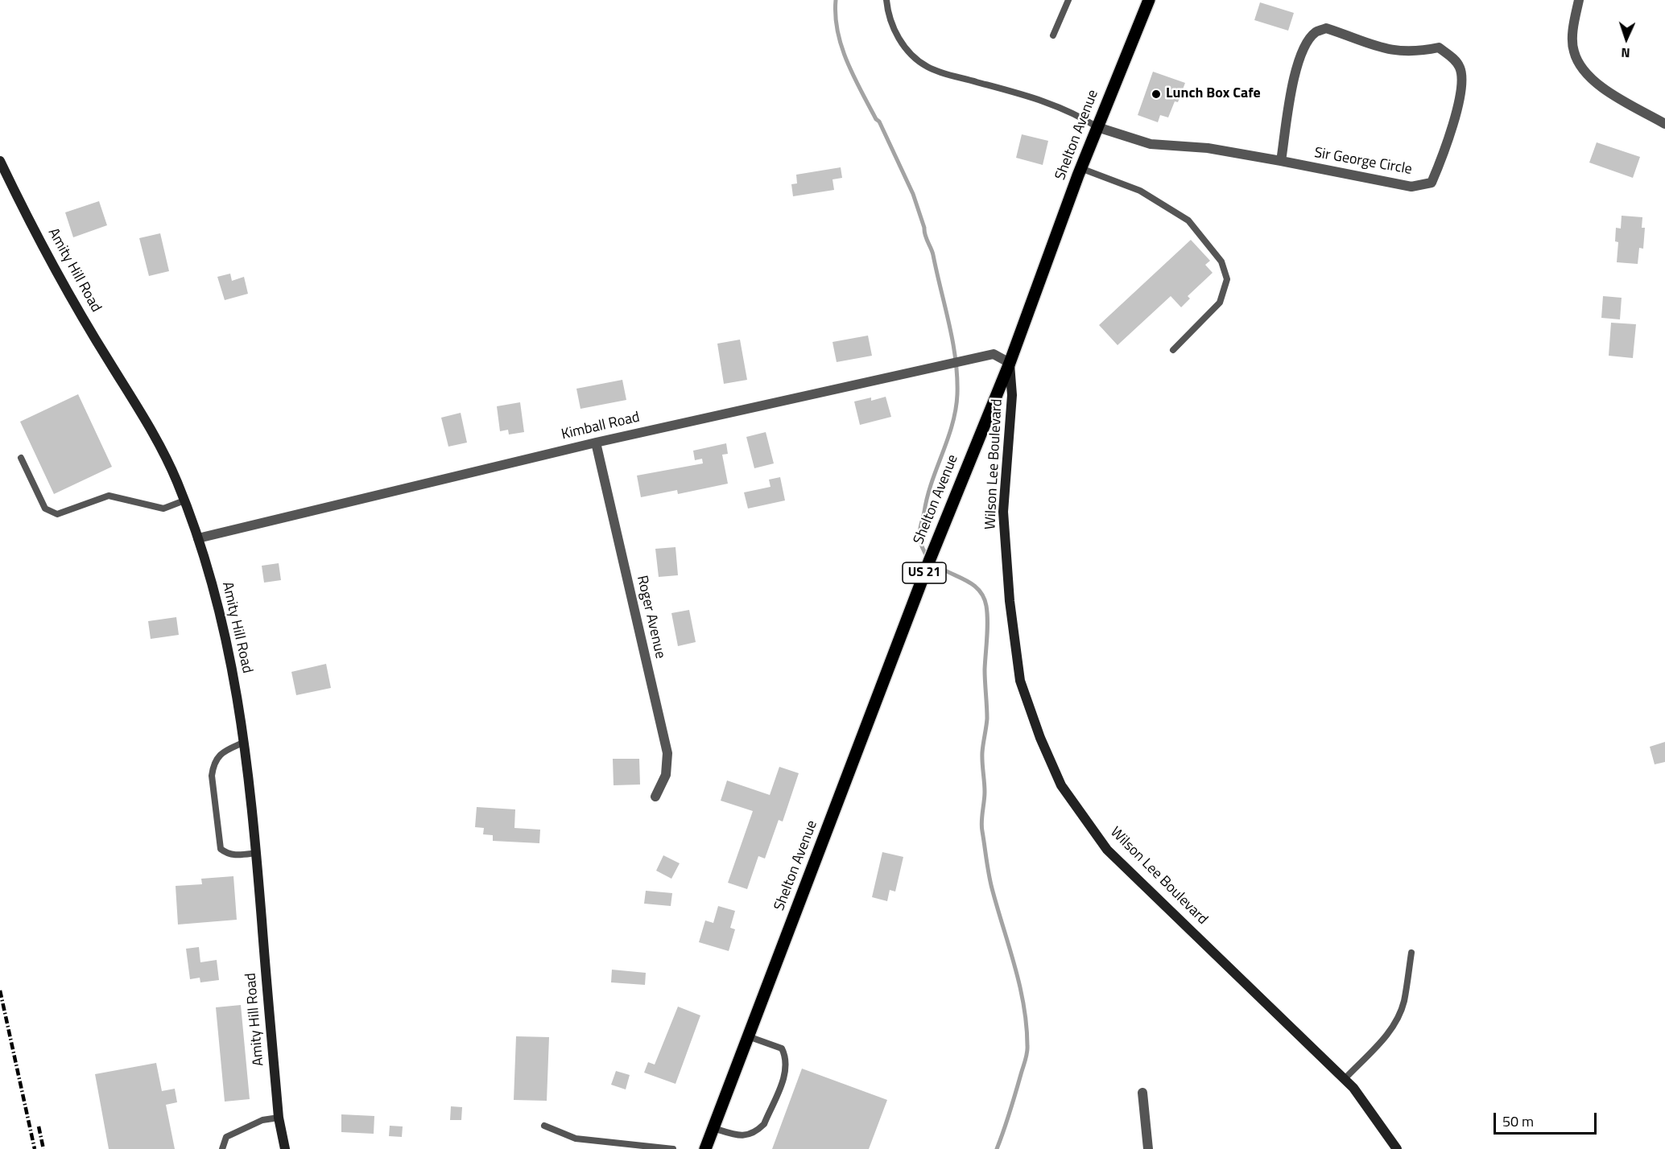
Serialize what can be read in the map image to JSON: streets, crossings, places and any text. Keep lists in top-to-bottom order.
{
  "streets": {
    "main road": ["Shelton Avenue", "US 21"],
    "street": [
      "Sir George Circle",
      "Amity Hill Road",
      "Kimball Road",
      "Wilson Lee Boulevard",
      "Roger Avenue"
    ]
  },
  "crossings": [
    ["Shelton Avenue", "Sir George Circle"],
    ["Shelton Avenue", "Kimball Road"],
    ["Shelton Avenue", "Wilson Lee Boulevard"],
    ["Amity Hill Road", "Kimball Road"],
    ["Kimball Road", "Wilson Lee Boulevard"],
    ["Kimball Road", "Roger Avenue"]
  ],
  "places": ["Lunch Box Cafe"],
  "scale_bar": "50 m",
  "north": "bottom"
}
